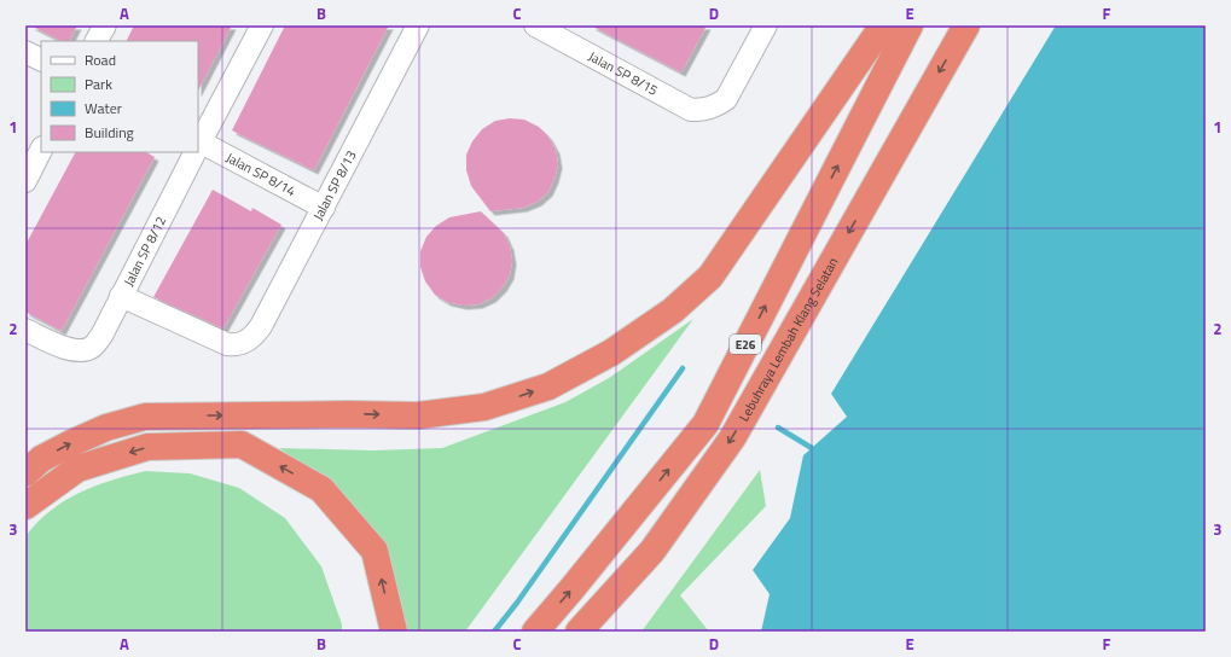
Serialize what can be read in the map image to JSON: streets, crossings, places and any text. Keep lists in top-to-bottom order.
{
  "streets": {
    "highway": ["Lebuhraya Lembah Klang Selatan", "E26"],
    "street": [
      "Jalan SP 8/15",
      "Jalan SP 8/14",
      "Jalan SP 8/13",
      "Jalan SP 8/12"
    ]
  },
  "crossings": [
    ["Jalan SP 8/14", "Jalan SP 8/13"],
    ["Jalan SP 8/13", "Jalan SP 8/12"]
  ],
  "legend": [
    "Road",
    "Park",
    "Water",
    "Building"
  ],
  "grid": {
    "columns": [
      "A",
      "B",
      "C",
      "D",
      "E",
      "F"
    ],
    "rows": ["1", "2", "3"]
  }
}
